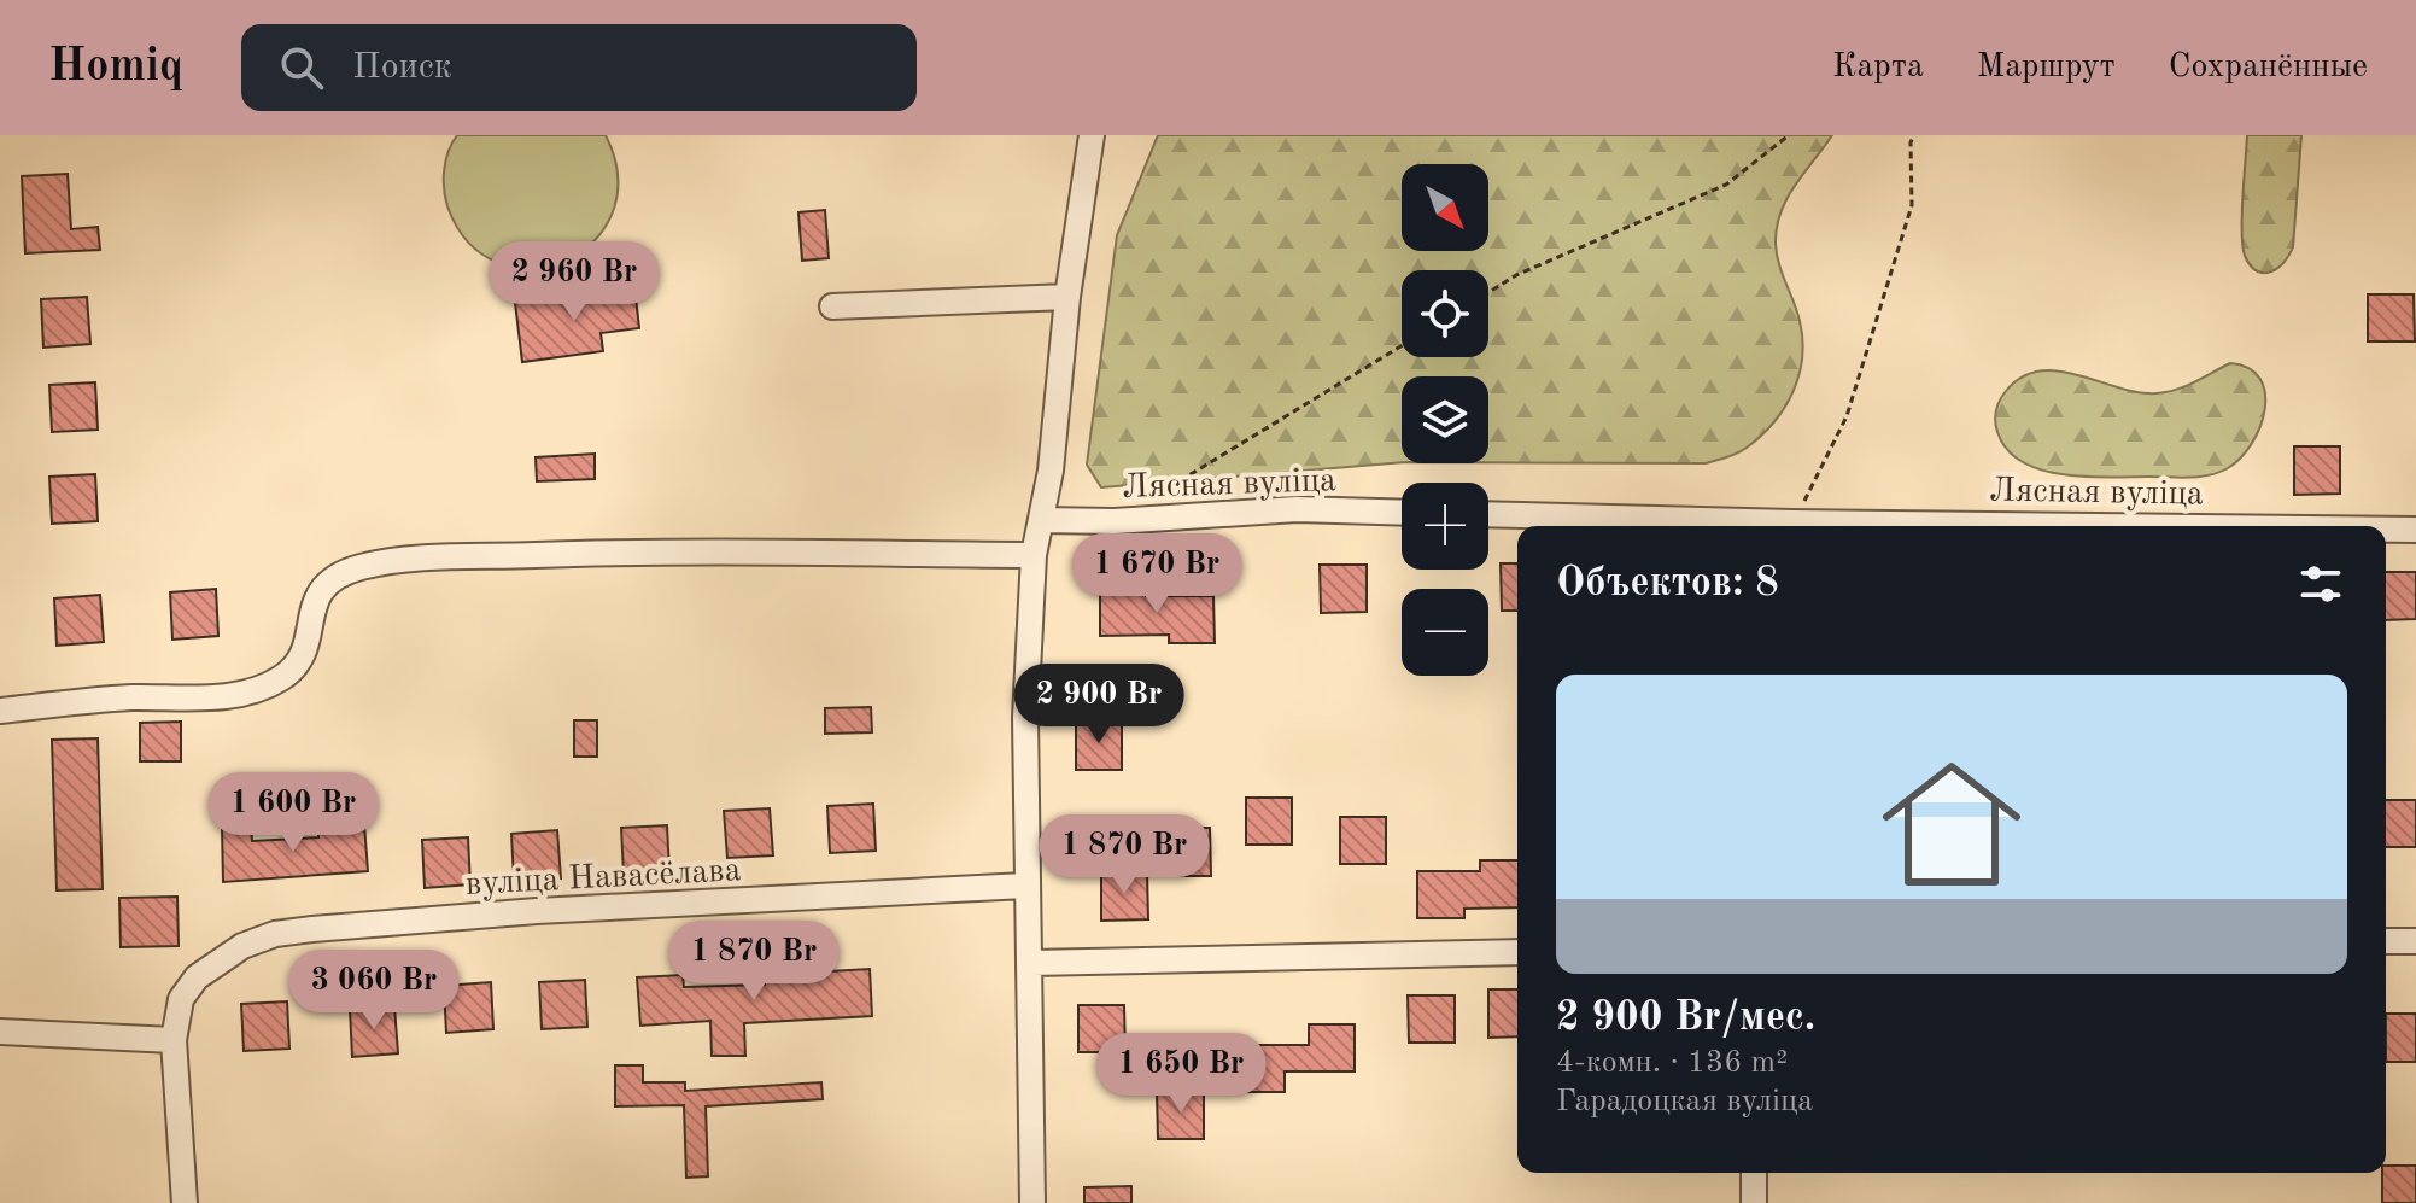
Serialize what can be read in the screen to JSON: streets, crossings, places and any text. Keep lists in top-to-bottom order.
{
  "streets": {
    "street": ["Лясная вуліца", "вуліца Навасёлава"]
  },
  "north": "bottom right",
  "page": {
    "header": "Homiq",
    "search": "Поиск",
    "nav": ["Карта", "Маршрут", "Сохранённые"],
    "map_buttons": ["+", "−"],
    "price": [
      "2 960 Br",
      "1 670 Br",
      "2 900 Br",
      "1 600 Br",
      "1 870 Br",
      "1 870 Br",
      "3 060 Br",
      "1 650 Br"
    ],
    "heading": "Объектов: 8",
    "list": [
      {
        "name": "2 900 Br/мес.",
        "note": "4-комн. · 136 m² · Гарадоцкая вуліца"
      }
    ]
  }
}
